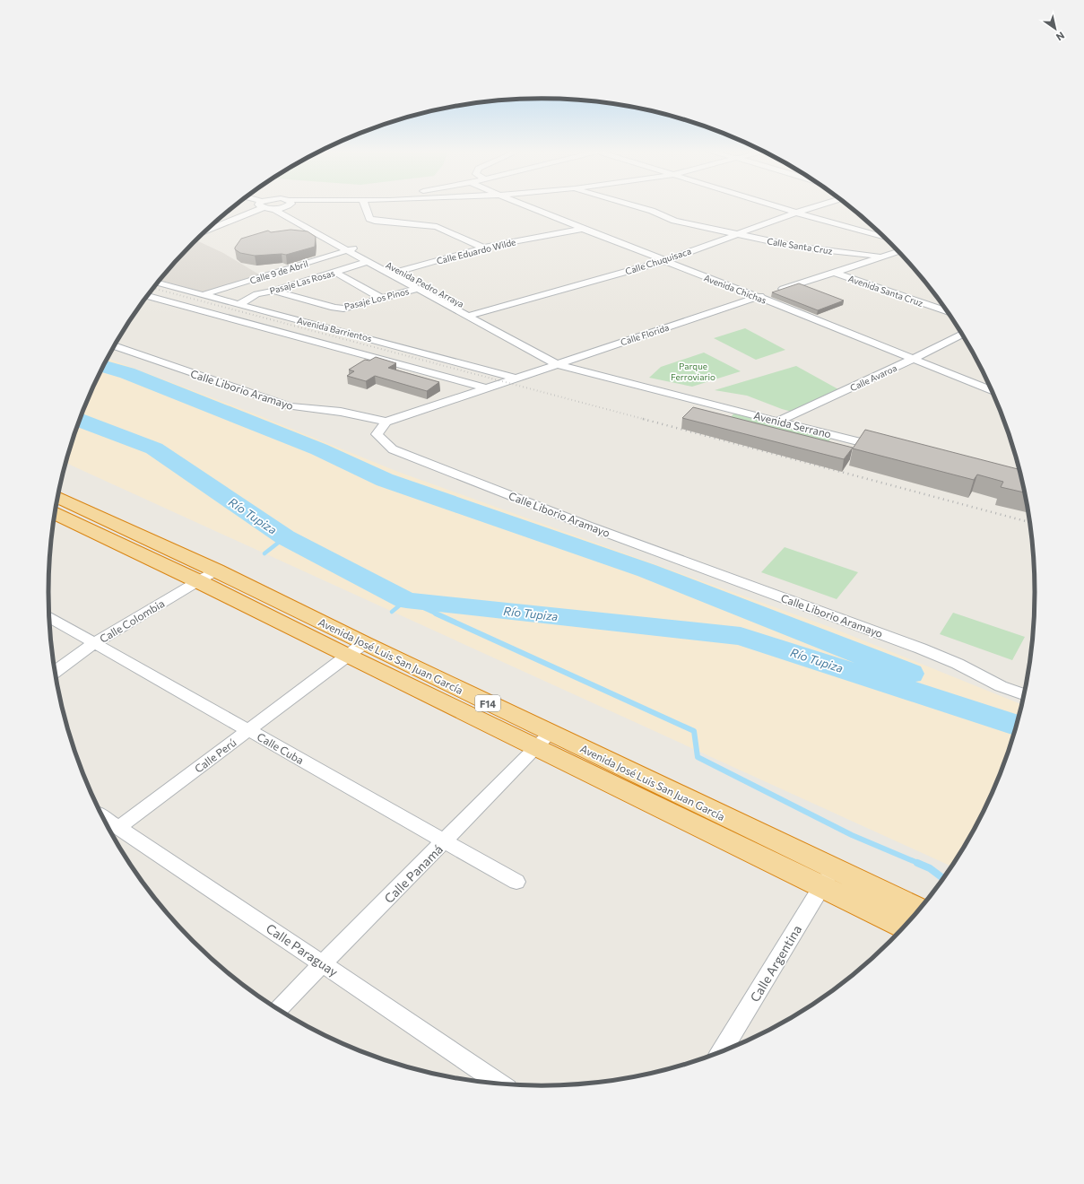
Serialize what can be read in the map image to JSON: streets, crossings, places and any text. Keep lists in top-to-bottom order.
{
  "streets": {
    "highway": ["Avenida José Luis San Juan García", "F14"],
    "street": [
      "Calle Santa Cruz",
      "Calle Eduardo Wilde",
      "Calle Chuquisaca",
      "Calle 9 de Abril",
      "Pasaje Las Rosas",
      "Avenida Pedro Arraya",
      "Avenida Chichas",
      "Avenida Santa Cruz",
      "Pasaje Los Pinos",
      "Avenida Barrientos",
      "Calle Florida",
      "Calle Avaroa",
      "Calle Liborio Aramayo",
      "Avenida Serrano",
      "Calle Colombia",
      "Calle Cuba",
      "Calle Perú",
      "Calle Panamá",
      "Calle Paraguay",
      "Calle Argentina"
    ]
  },
  "crossings": [
    ["Calle Santa Cruz", "Calle Chuquisaca"],
    ["Calle Santa Cruz", "Calle Florida"],
    ["Calle Eduardo Wilde", "Avenida Pedro Arraya"],
    ["Calle Eduardo Wilde", "Avenida Chichas"],
    ["Calle Chuquisaca", "Avenida Pedro Arraya"],
    ["Calle Chuquisaca", "Avenida Chichas"],
    ["Calle 9 de Abril", "Avenida Pedro Arraya"],
    ["Calle 9 de Abril", "Avenida Barrientos"],
    ["Pasaje Las Rosas", "Avenida Pedro Arraya"],
    ["Pasaje Las Rosas", "Pasaje Los Pinos"],
    ["Pasaje Las Rosas", "Avenida Barrientos"],
    ["Avenida Pedro Arraya", "Pasaje Los Pinos"],
    ["Avenida Pedro Arraya", "Calle Florida"],
    ["Avenida Pedro Arraya", "Avenida Serrano"],
    ["Avenida Chichas", "Calle Florida"],
    ["Avenida Chichas", "Calle Avaroa"],
    ["Avenida Santa Cruz", "Calle Florida"],
    ["Avenida Barrientos", "Calle Florida"],
    ["Calle Florida", "Calle Liborio Aramayo"],
    ["Calle Florida", "Avenida Serrano"],
    ["Calle Avaroa", "Avenida Serrano"],
    ["Calle Colombia", "Avenida José Luis San Juan García"],
    ["Calle Colombia", "Calle Cuba"],
    ["Avenida José Luis San Juan García", "Calle Perú"],
    ["Avenida José Luis San Juan García", "Calle Panamá"],
    ["Avenida José Luis San Juan García", "Calle Argentina"],
    ["Calle Cuba", "Calle Perú"],
    ["Calle Cuba", "Calle Panamá"],
    ["Calle Perú", "Calle Paraguay"],
    ["Calle Panamá", "Calle Paraguay"]
  ],
  "water": ["Río Tupiza"],
  "parks": ["Parque Ferroviario"],
  "north": "bottom right"
}
